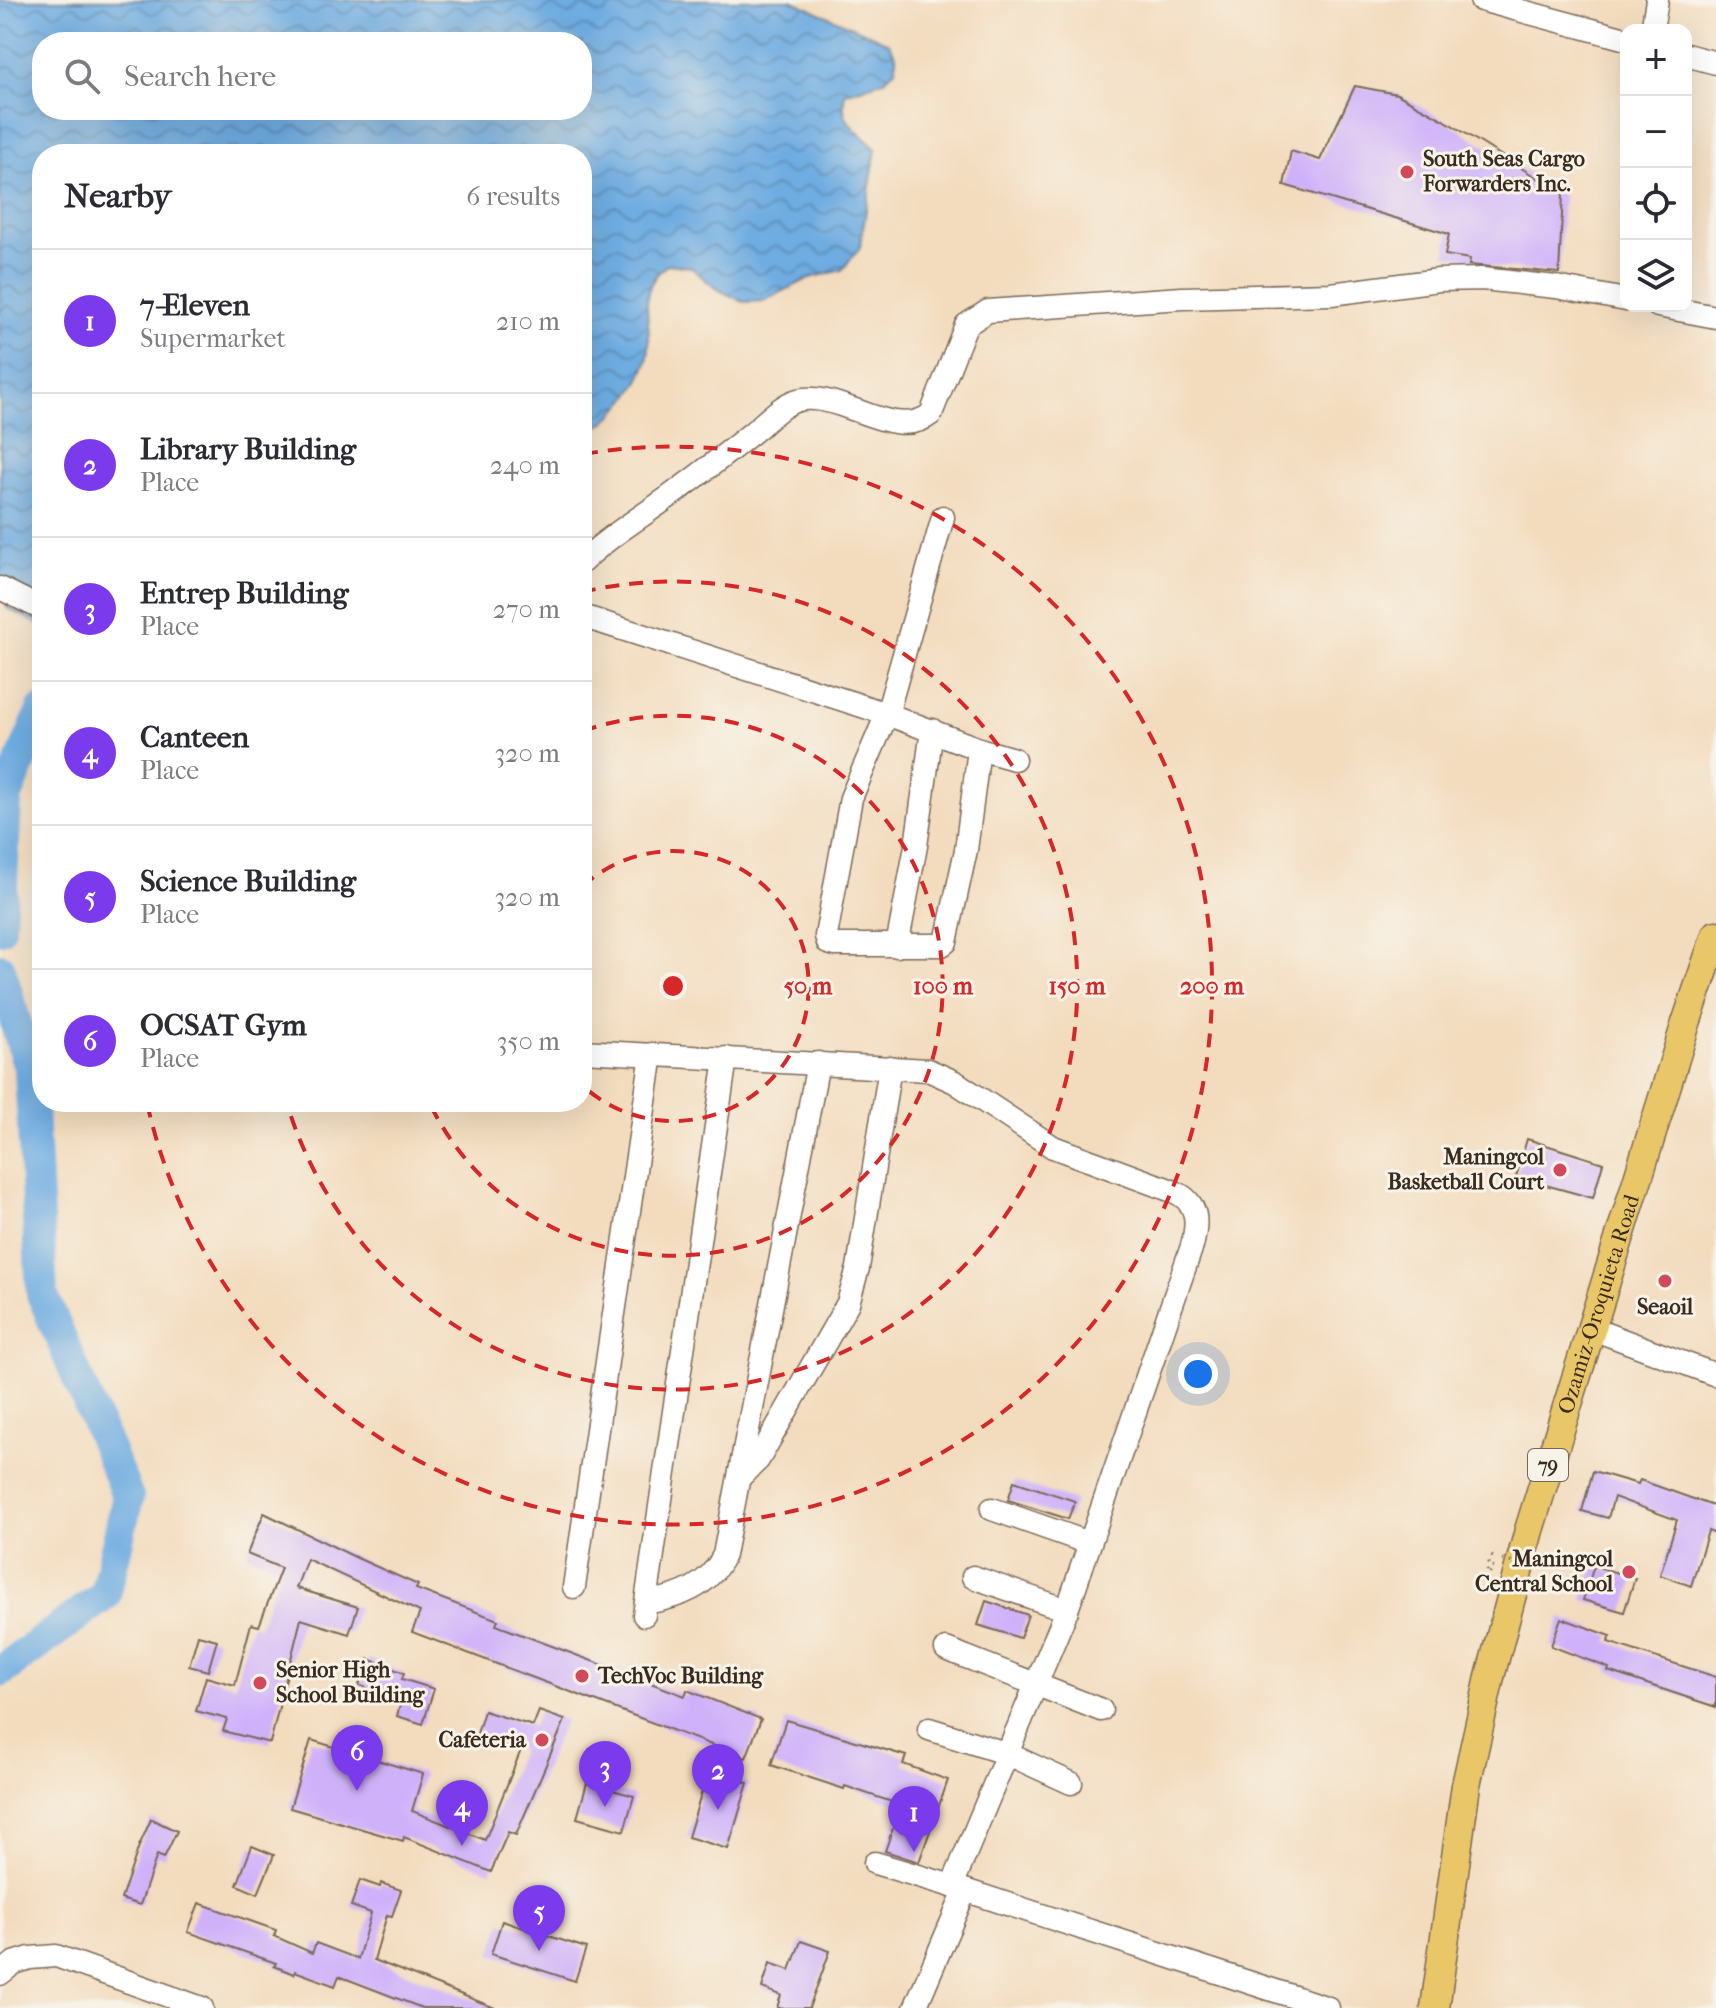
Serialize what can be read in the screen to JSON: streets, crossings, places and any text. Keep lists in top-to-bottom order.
{
  "streets": {
    "main road": ["Ozamiz-Oroquieta Road", "79"]
  },
  "places": [
    "South Seas Cargo Forwarders Inc.",
    "Maningcol Basketball Court",
    "Seaoil",
    "Maningcol Central School",
    "TechVoc Building",
    "Senior High School Building",
    "Cafeteria"
  ],
  "page": {
    "map_buttons": ["+", "−"],
    "search": "Search here",
    "heading": ["Nearby", "6 results"],
    "list": [
      {
        "mark": "1",
        "name": "7-Eleven",
        "note": "Supermarket",
        "value": "210 m"
      },
      {
        "mark": "2",
        "name": "Library Building",
        "note": "Place",
        "value": "240 m"
      },
      {
        "mark": "3",
        "name": "Entrep Building",
        "note": "Place",
        "value": "270 m"
      },
      {
        "mark": "4",
        "name": "Canteen",
        "note": "Place",
        "value": "320 m"
      },
      {
        "mark": "5",
        "name": "Science Building",
        "note": "Place",
        "value": "320 m"
      },
      {
        "mark": "6",
        "name": "OCSAT Gym",
        "note": "Place",
        "value": "350 m"
      }
    ],
    "pins": [
      "6",
      "3",
      "2",
      "4",
      "1",
      "5"
    ]
  },
  "rings": [
    "50 m",
    "100 m",
    "150 m",
    "200 m"
  ]
}
